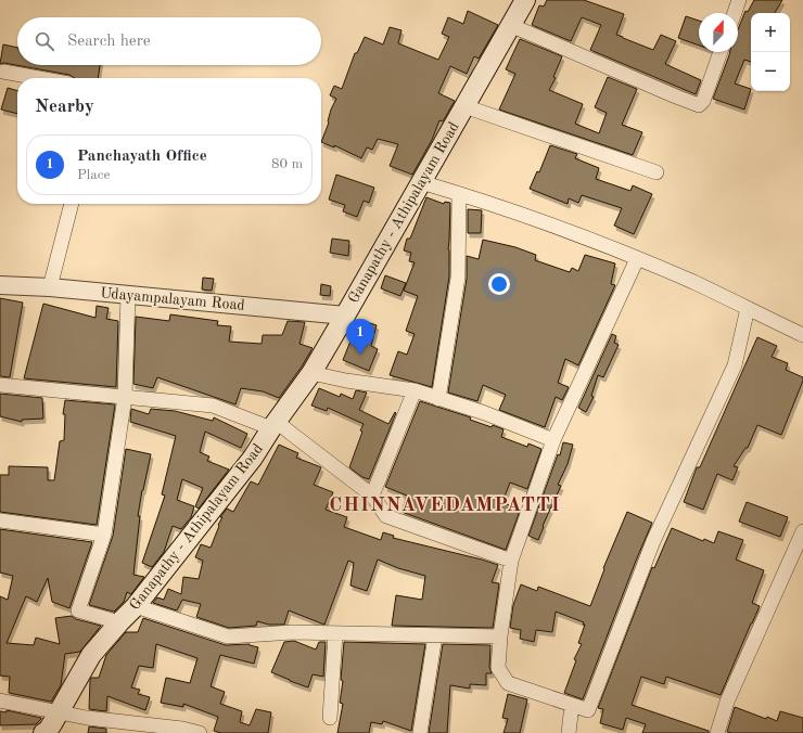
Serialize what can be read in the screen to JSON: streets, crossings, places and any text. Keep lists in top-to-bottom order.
{
  "streets": {
    "main road": ["Ganapathy - Athipalayam Road"],
    "street": ["Udayampalayam Road"]
  },
  "crossings": [
    ["Ganapathy - Athipalayam Road", "Udayampalayam Road"]
  ],
  "districts": ["CHINNAVEDAMPATTI"],
  "north": "top",
  "page": {
    "map_buttons": ["+", "−"],
    "search": "Search here",
    "heading": "Nearby",
    "list": [
      {
        "mark": "1",
        "name": "Panchayath Office",
        "note": "Place",
        "value": "80 m"
      }
    ],
    "pins": "1"
  }
}
